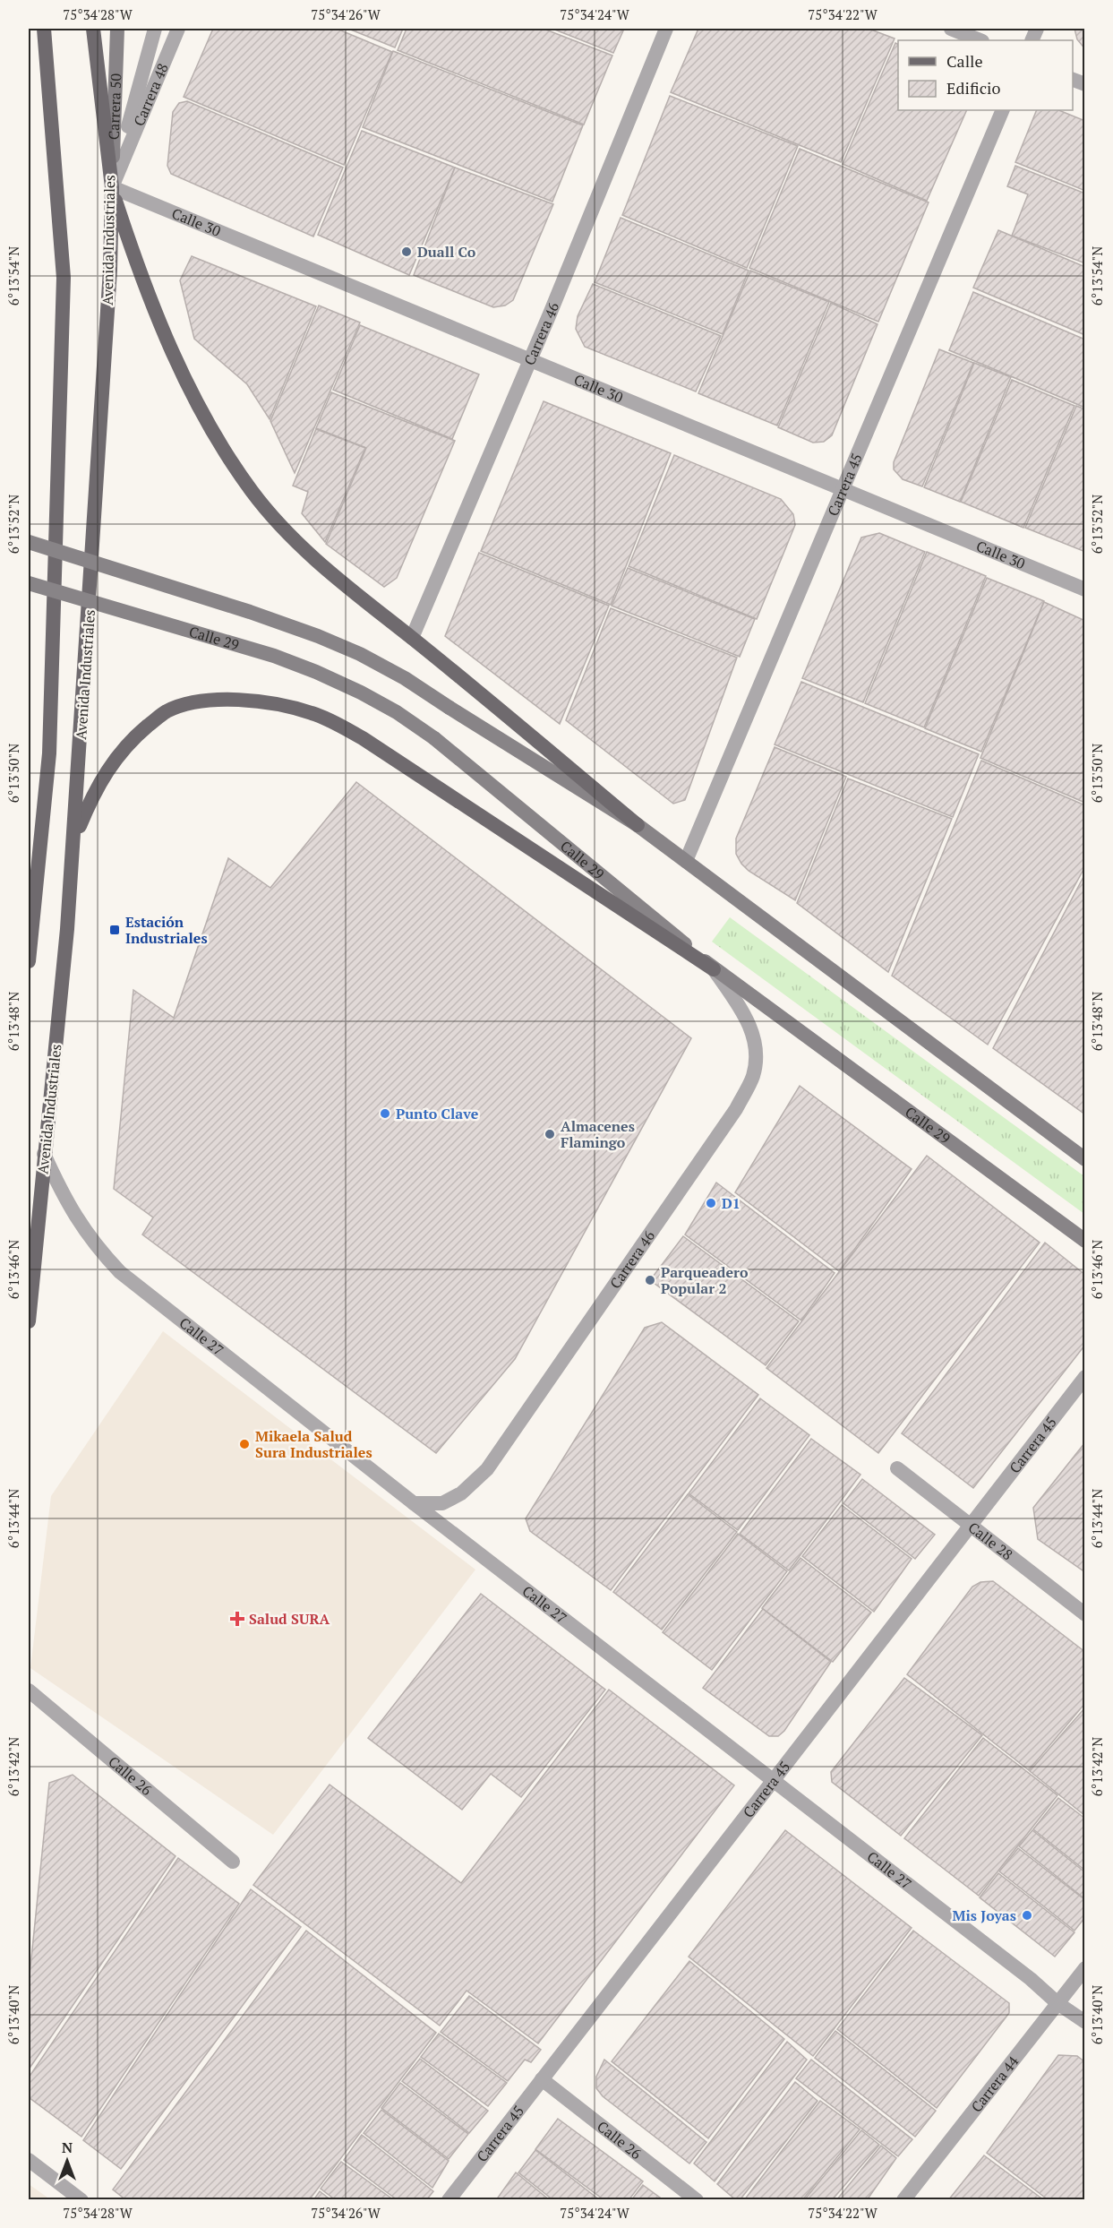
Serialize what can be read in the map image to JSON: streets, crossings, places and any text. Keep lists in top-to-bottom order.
{
  "streets": {
    "main road": ["Carrera 50", "Avenida Industriales", "Calle 29"],
    "street": [
      "Carrera 48",
      "Calle 30",
      "Carrera 46",
      "Carrera 45",
      "Calle 27",
      "Calle 28",
      "Calle 26",
      "Carrera 44"
    ]
  },
  "crossings": [
    ["Carrera 48", "Carrera 50"],
    ["Carrera 48", "Calle 30"],
    ["Carrera 48", "Avenida Industriales"],
    ["Carrera 50", "Calle 30"],
    ["Carrera 50", "Avenida Industriales"],
    ["Calle 30", "Avenida Industriales"],
    ["Calle 30", "Carrera 46"],
    ["Calle 30", "Carrera 45"],
    ["Avenida Industriales", "Calle 27"],
    ["Carrera 46", "Calle 29"],
    ["Carrera 46", "Calle 27"],
    ["Carrera 45", "Calle 27"],
    ["Carrera 45", "Calle 28"],
    ["Carrera 45", "Calle 26"],
    ["Calle 27", "Carrera 44"]
  ],
  "places": {
    "other": [
      "Duall Co",
      "Punto Clave",
      "Almacenes Flamingo",
      "D1",
      "Parqueadero Popular 2",
      "Mikaela Salud Sura Industriales",
      "Mis Joyas"
    ],
    "transit": ["Estación Industriales"],
    "health": ["Salud SURA"]
  },
  "legend": ["Calle", "Edificio"],
  "north": "top",
  "coordinates": [
    "75°34'28\"W",
    "75°34'26\"W",
    "75°34'24\"W",
    "75°34'22\"W",
    "6°13'54\"N",
    "6°13'52\"N",
    "6°13'50\"N",
    "6°13'48\"N",
    "6°13'46\"N",
    "6°13'44\"N",
    "6°13'42\"N",
    "6°13'40\"N"
  ]
}
